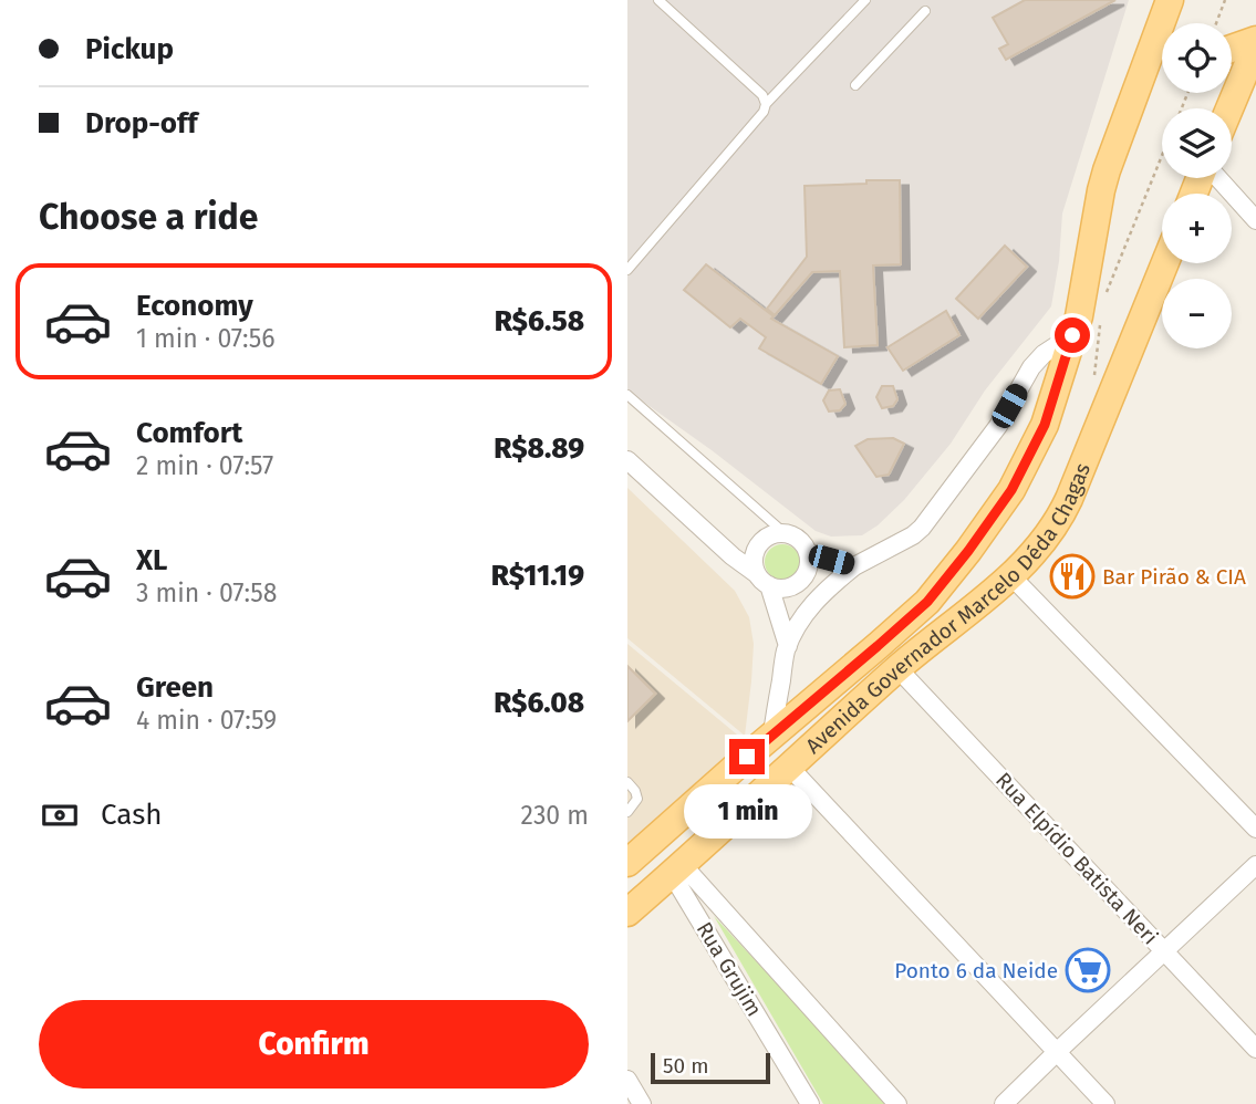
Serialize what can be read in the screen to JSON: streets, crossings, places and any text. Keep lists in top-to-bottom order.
{
  "streets": {
    "main road": ["Avenida Governador Marcelo Déda Chagas"],
    "street": ["Rua Elpídio Batista Neri", "Rua Grujim"]
  },
  "crossings": [
    ["Avenida Governador Marcelo Déda Chagas", "Rua Elpídio Batista Neri"],
    ["Avenida Governador Marcelo Déda Chagas", "Rua Grujim"]
  ],
  "places": {
    "restaurant": ["Bar Pirão & CIA"],
    "supermarket": ["Ponto 6 da Neide"]
  },
  "scale_bar": "50 m",
  "page": {
    "banner": ["Pickup", "Drop-off"],
    "map_buttons": ["+", "−"],
    "heading": "Choose a ride",
    "list": [
      {
        "name": "Economy",
        "note": "1 min · 07:56",
        "value": "R$6.58"
      },
      {
        "name": "Comfort",
        "note": "2 min · 07:57",
        "value": "R$8.89"
      },
      {
        "name": "XL",
        "note": "3 min · 07:58",
        "value": "R$11.19"
      },
      {
        "name": "Green",
        "note": "4 min · 07:59",
        "value": "R$6.08"
      }
    ],
    "pay": ["Cash", "230 m"],
    "bubble": "1 min",
    "buttons": "Confirm",
    "scale": "50 m"
  }
}
